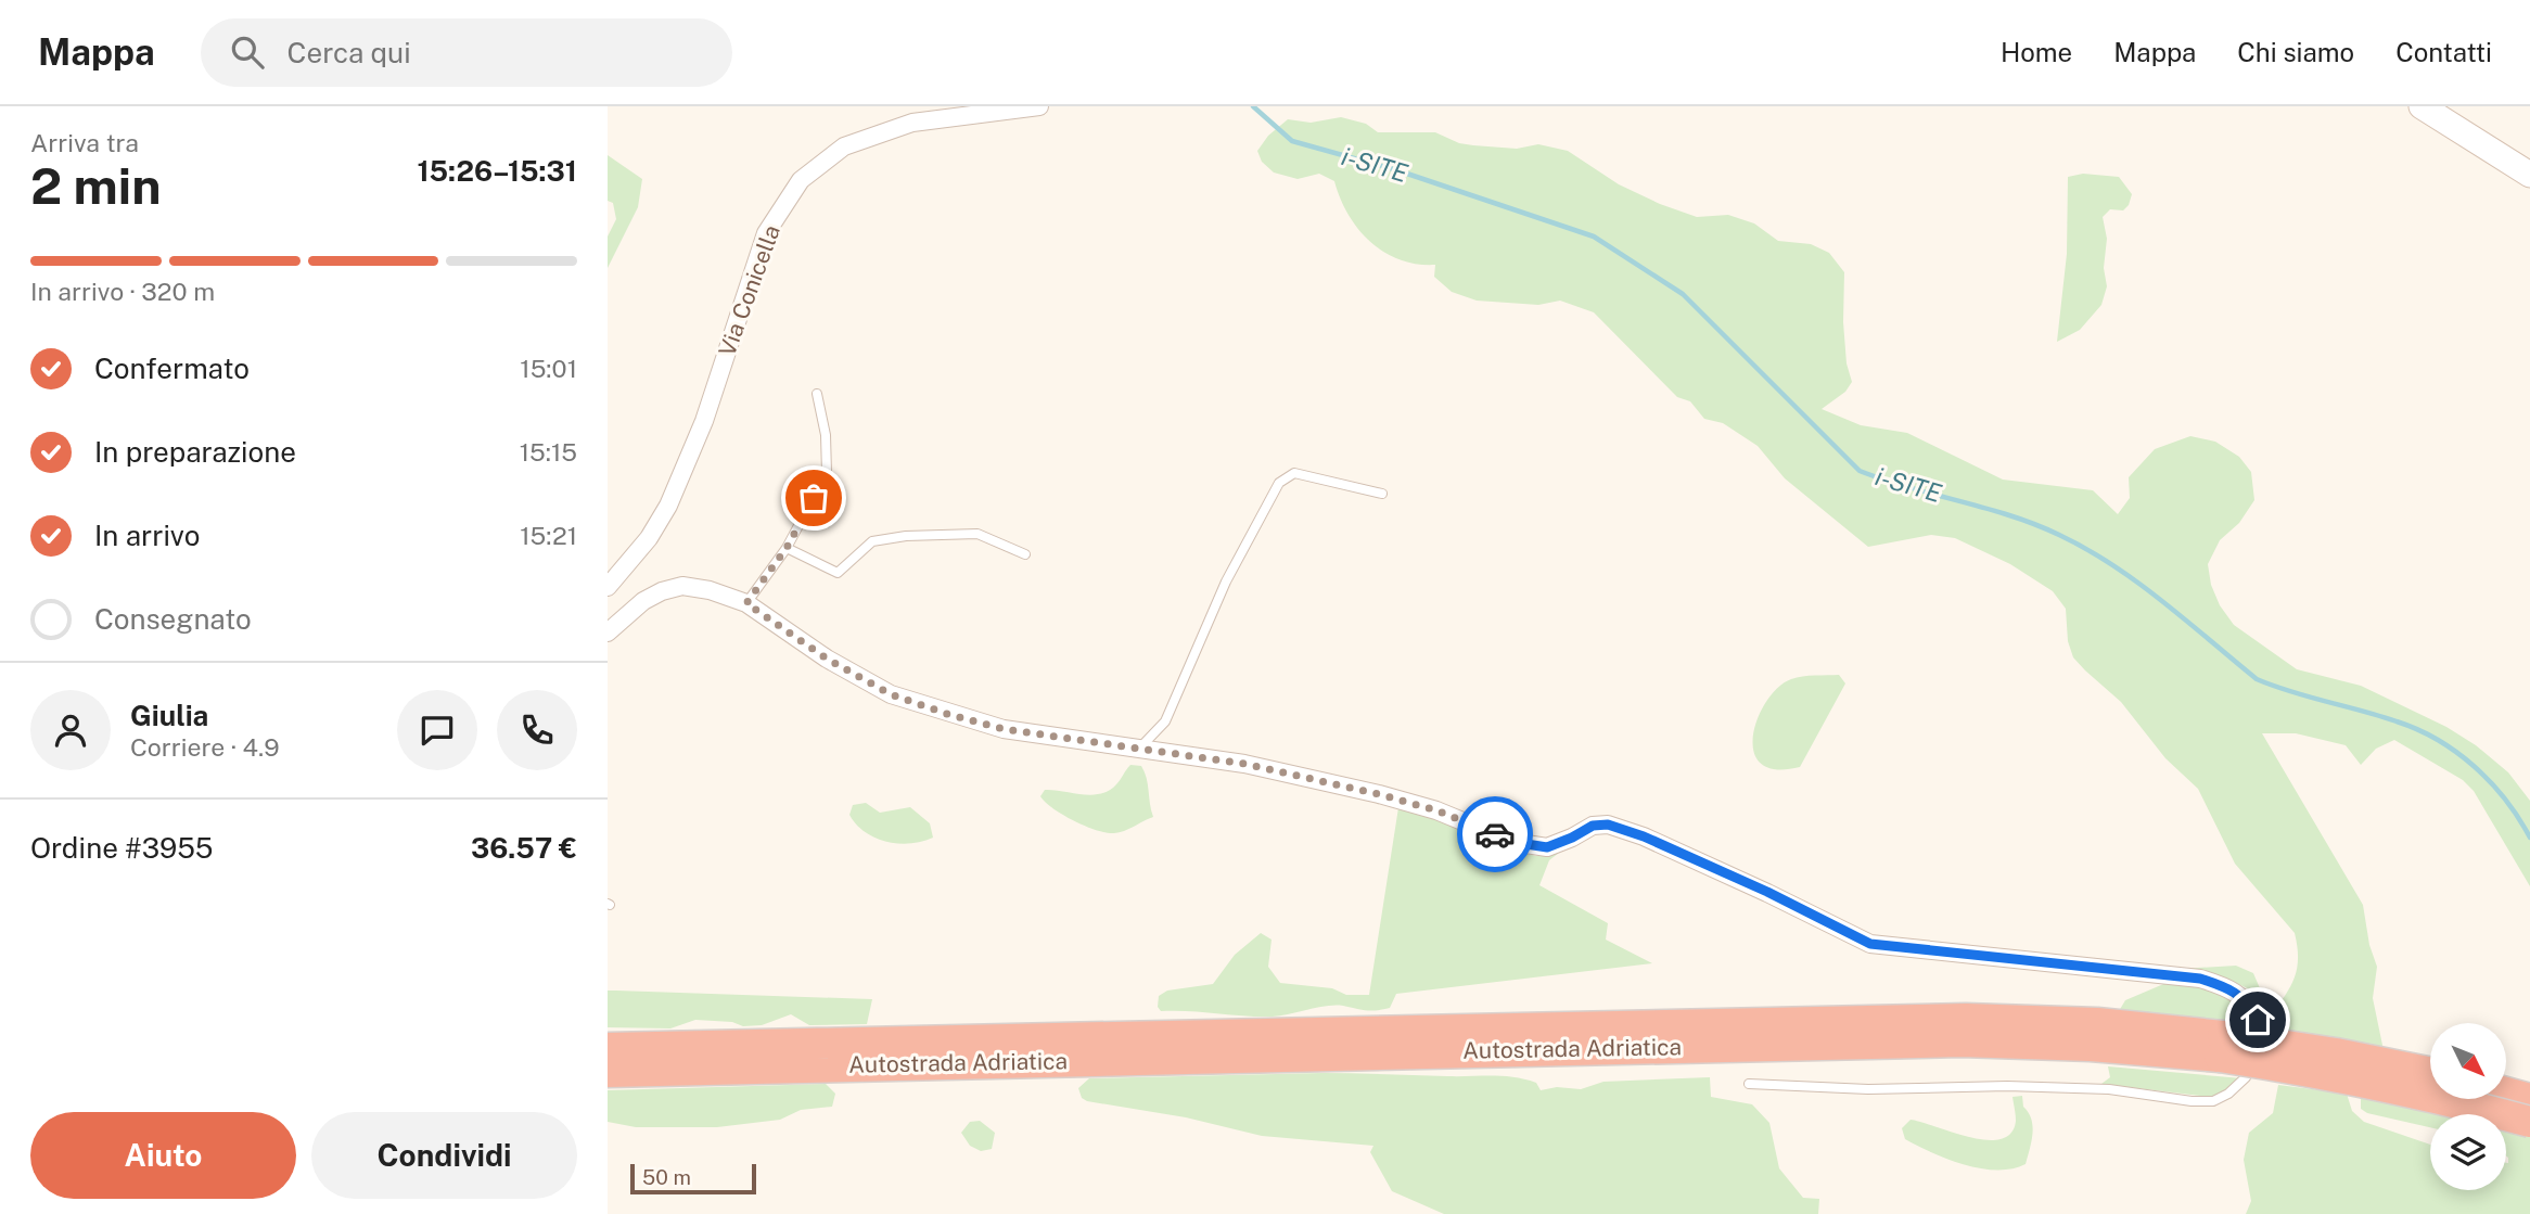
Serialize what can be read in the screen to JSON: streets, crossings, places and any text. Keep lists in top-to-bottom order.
{
  "streets": {
    "highway": ["Autostrada Adriatica"],
    "street": ["Via Conicella"]
  },
  "water": ["i-SITE"],
  "scale_bar": "50 m",
  "north": "bottom right",
  "page": {
    "header": "Mappa",
    "search": "Cerca qui",
    "nav": [
      "Home",
      "Mappa",
      "Chi siamo",
      "Contatti"
    ],
    "heading": ["2 min", "Arriva tra", "15:26–15:31"],
    "panel": [
      "Giulia",
      "Corriere · 4.9",
      "Ordine #3955",
      "36.57 €"
    ],
    "bar": "In arrivo · 320 m",
    "list": [
      ["Confermato", "15:01"],
      ["In preparazione", "15:15"],
      ["In arrivo", "15:21"],
      "Consegnato"
    ],
    "buttons": ["Aiuto", "Condividi"],
    "scale": "50 m"
  }
}
